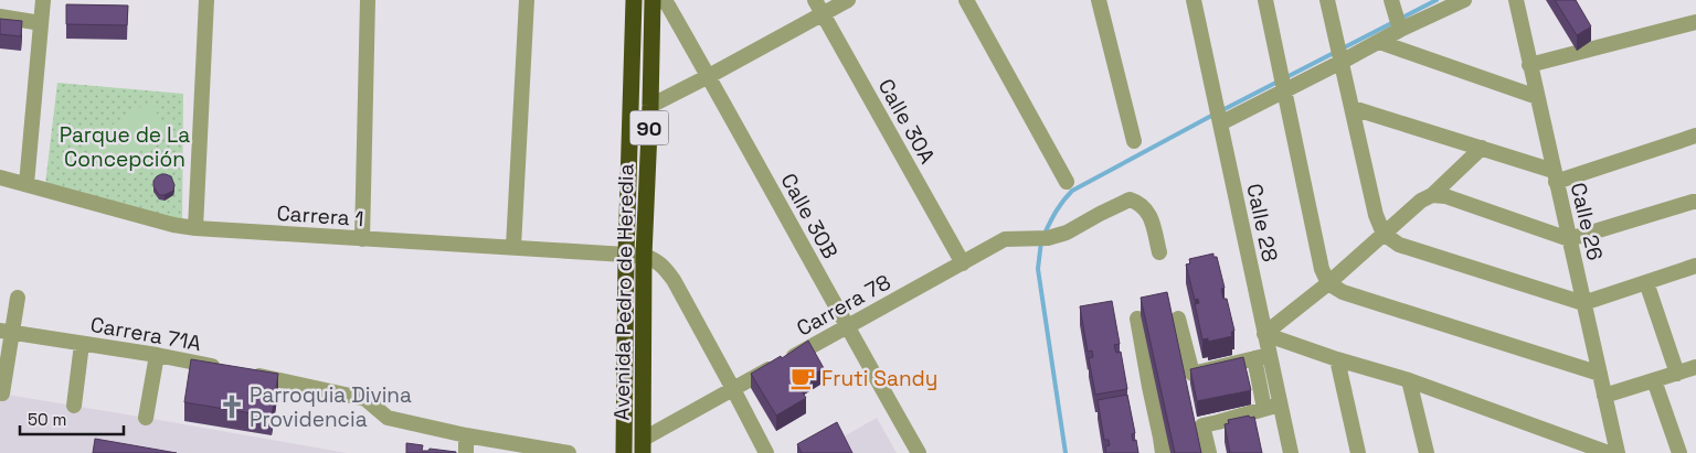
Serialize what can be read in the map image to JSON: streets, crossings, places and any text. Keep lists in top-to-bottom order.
{
  "streets": {
    "highway": ["90", "Avenida Pedro de Heredia"],
    "street": [
      "Calle 30A",
      "Carrera 1",
      "Calle 30B",
      "Calle 26",
      "Calle 28",
      "Carrera 78",
      "Carrera 71A"
    ]
  },
  "crossings": [
    ["Calle 30A", "Carrera 78"],
    ["Carrera 1", "Avenida Pedro de Heredia"],
    ["Calle 30B", "Carrera 78"],
    ["Avenida Pedro de Heredia", "Carrera 78"]
  ],
  "parks": ["Parque de La Concepción"],
  "places": {
    "cafe": ["Fruti Sandy"],
    "church": ["Parroquia Divina Providencia"]
  },
  "scale_bar": "50 m"
}
